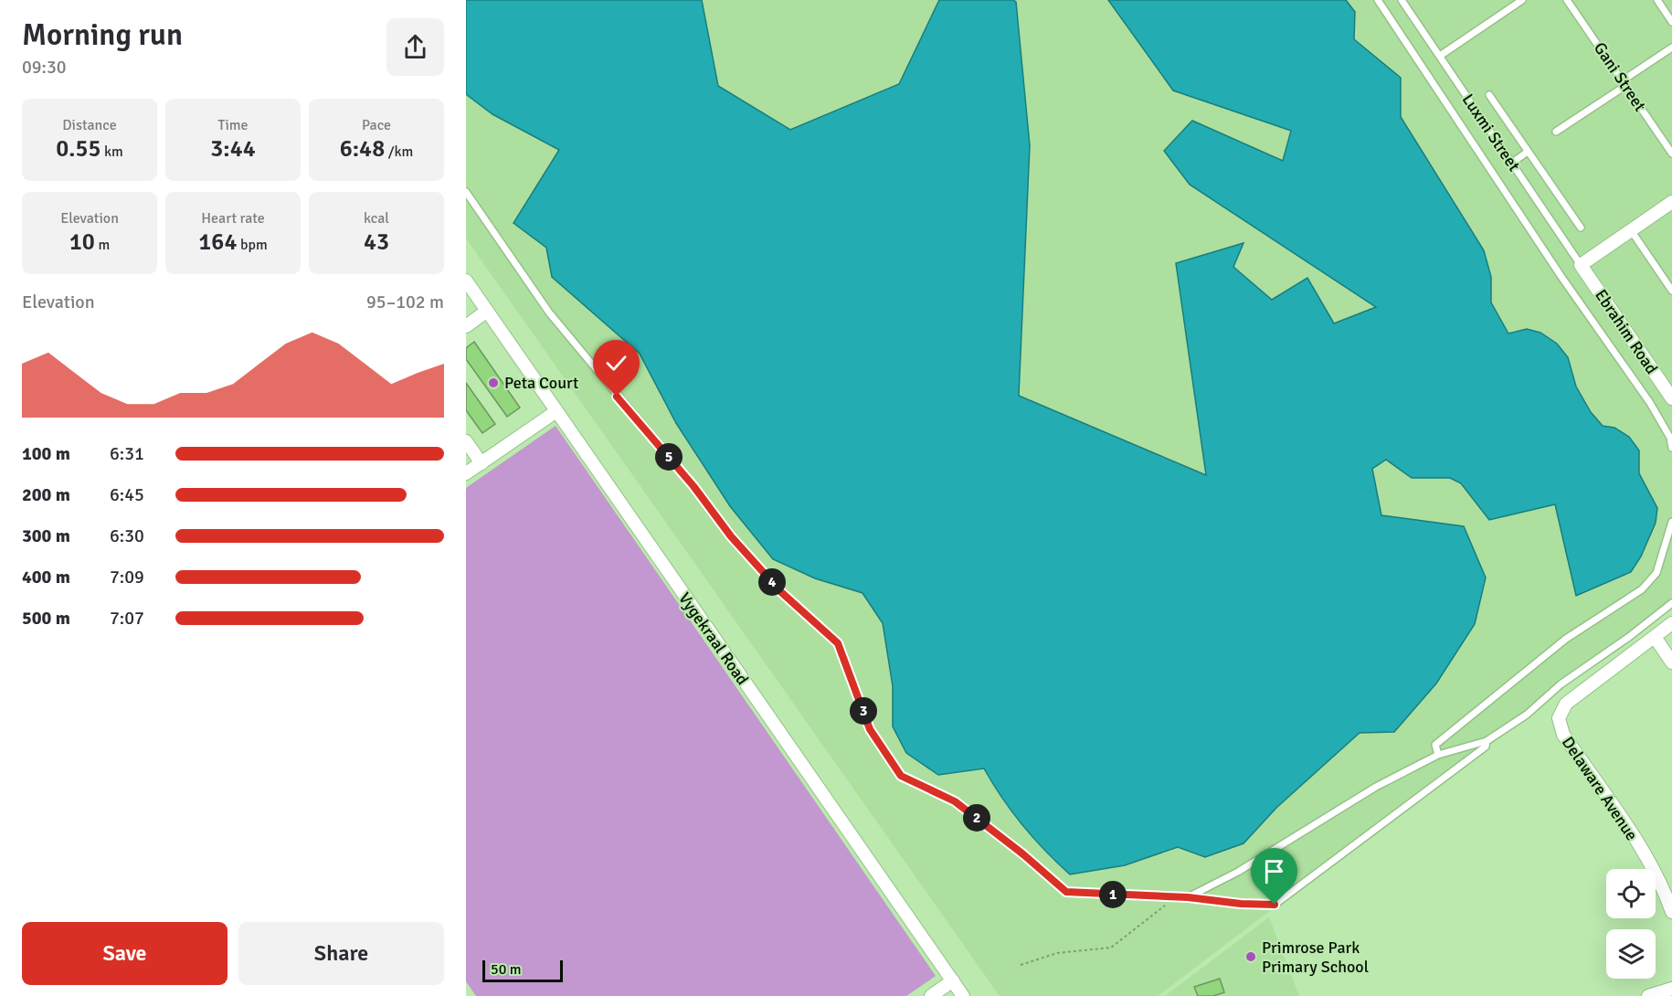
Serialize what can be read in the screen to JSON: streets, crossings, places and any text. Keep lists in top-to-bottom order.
{
  "streets": {
    "street": ["Ebrahim Road", "Vygekraal Road", "Delaware Avenue"],
    "lane": ["Gani Street", "Luxmi Street"]
  },
  "crossings": [
    ["Luxmi Street", "Ebrahim Road"]
  ],
  "places": ["Peta Court", "Primrose Park Primary School"],
  "scale_bar": "50 m",
  "page": {
    "heading": ["Morning run", "09:30"],
    "stats": [
      ["Distance", "0.55 km"],
      ["Time", "3:44"],
      ["Pace", "6:48 /km"],
      ["Elevation", "10 m"],
      ["Heart rate", "164 bpm"],
      ["kcal", "43"]
    ],
    "chart": ["Elevation", "95–102 m"],
    "list": [
      {
        "name": "100 m",
        "note": "6:31"
      },
      {
        "name": "200 m",
        "note": "6:45"
      },
      {
        "name": "300 m",
        "note": "6:30"
      },
      {
        "name": "400 m",
        "note": "7:09"
      },
      {
        "name": "500 m",
        "note": "7:07"
      }
    ],
    "pins": [
      "5",
      "4",
      "3",
      "2",
      "1"
    ],
    "buttons": ["Save", "Share"],
    "scale": "50 m"
  }
}
